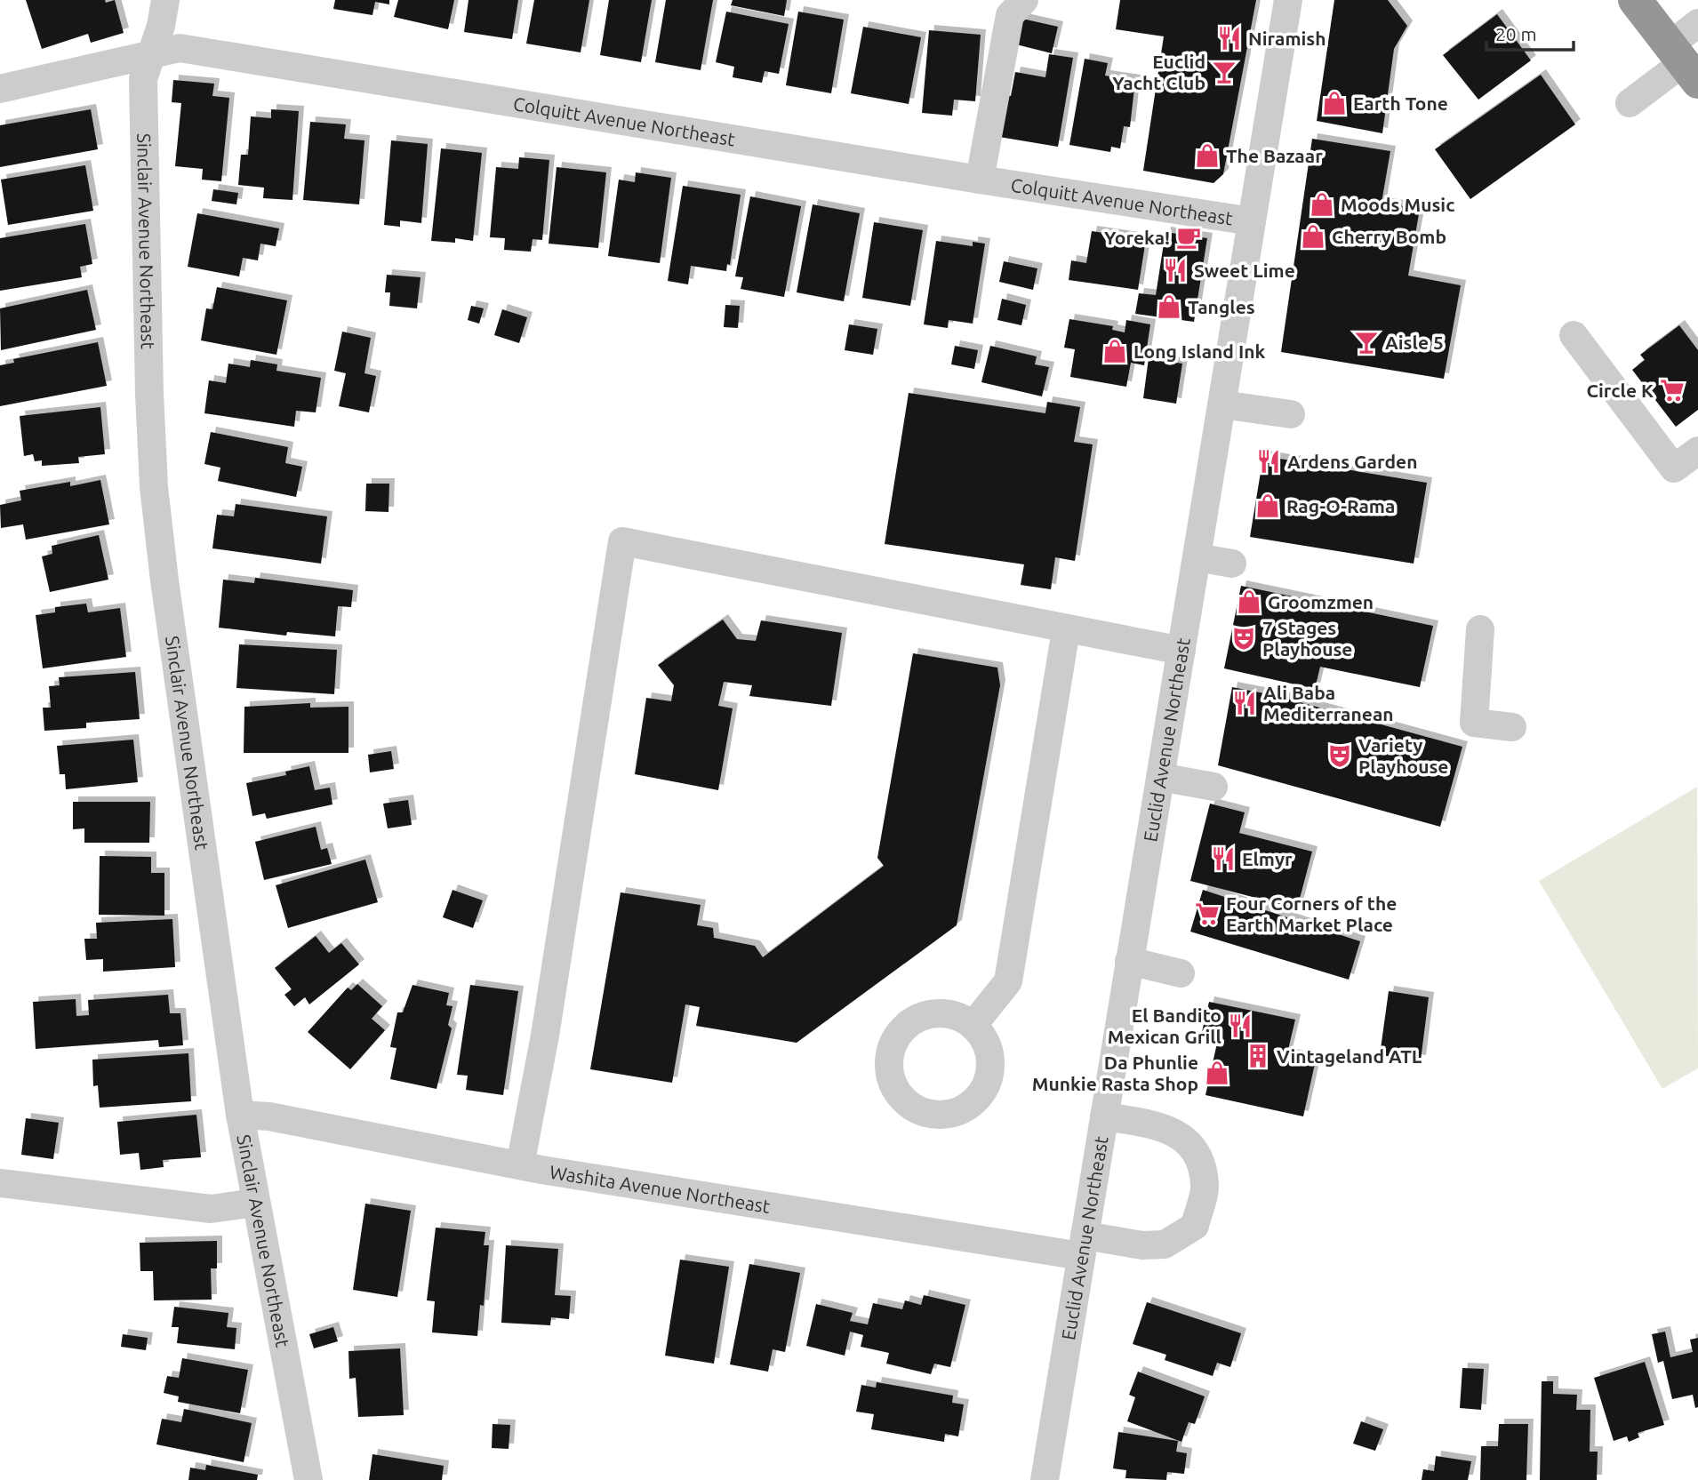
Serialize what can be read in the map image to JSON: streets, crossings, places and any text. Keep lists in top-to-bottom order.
{
  "streets": {
    "street": [
      "Colquitt Avenue Northeast",
      "Sinclair Avenue Northeast",
      "Euclid Avenue Northeast",
      "Washita Avenue Northeast"
    ]
  },
  "crossings": [
    ["Colquitt Avenue Northeast", "Sinclair Avenue Northeast"],
    ["Colquitt Avenue Northeast", "Euclid Avenue Northeast"],
    ["Sinclair Avenue Northeast", "Washita Avenue Northeast"],
    ["Euclid Avenue Northeast", "Washita Avenue Northeast"]
  ],
  "places": {
    "restaurant": [
      "Niramish",
      "Sweet Lime",
      "Ardens Garden",
      "Ali Baba Mediterranean",
      "Elmyr",
      "El Bandito Mexican Grill"
    ],
    "bar": ["Euclid Yacht Club", "Aisle 5"],
    "shop": [
      "Earth Tone",
      "The Bazaar",
      "Moods Music",
      "Cherry Bomb",
      "Tangles",
      "Long Island Ink",
      "Rag-O-Rama",
      "Groomzmen",
      "Da Phunlie Munkie Rasta Shop"
    ],
    "cafe": ["Yoreka!"],
    "supermarket": ["Circle K", "Four Corners of the Earth Market Place"],
    "theatre": ["7 Stages Playhouse", "Variety Playhouse"],
    "building": ["Vintageland ATL"]
  },
  "scale_bar": "20 m"
}
